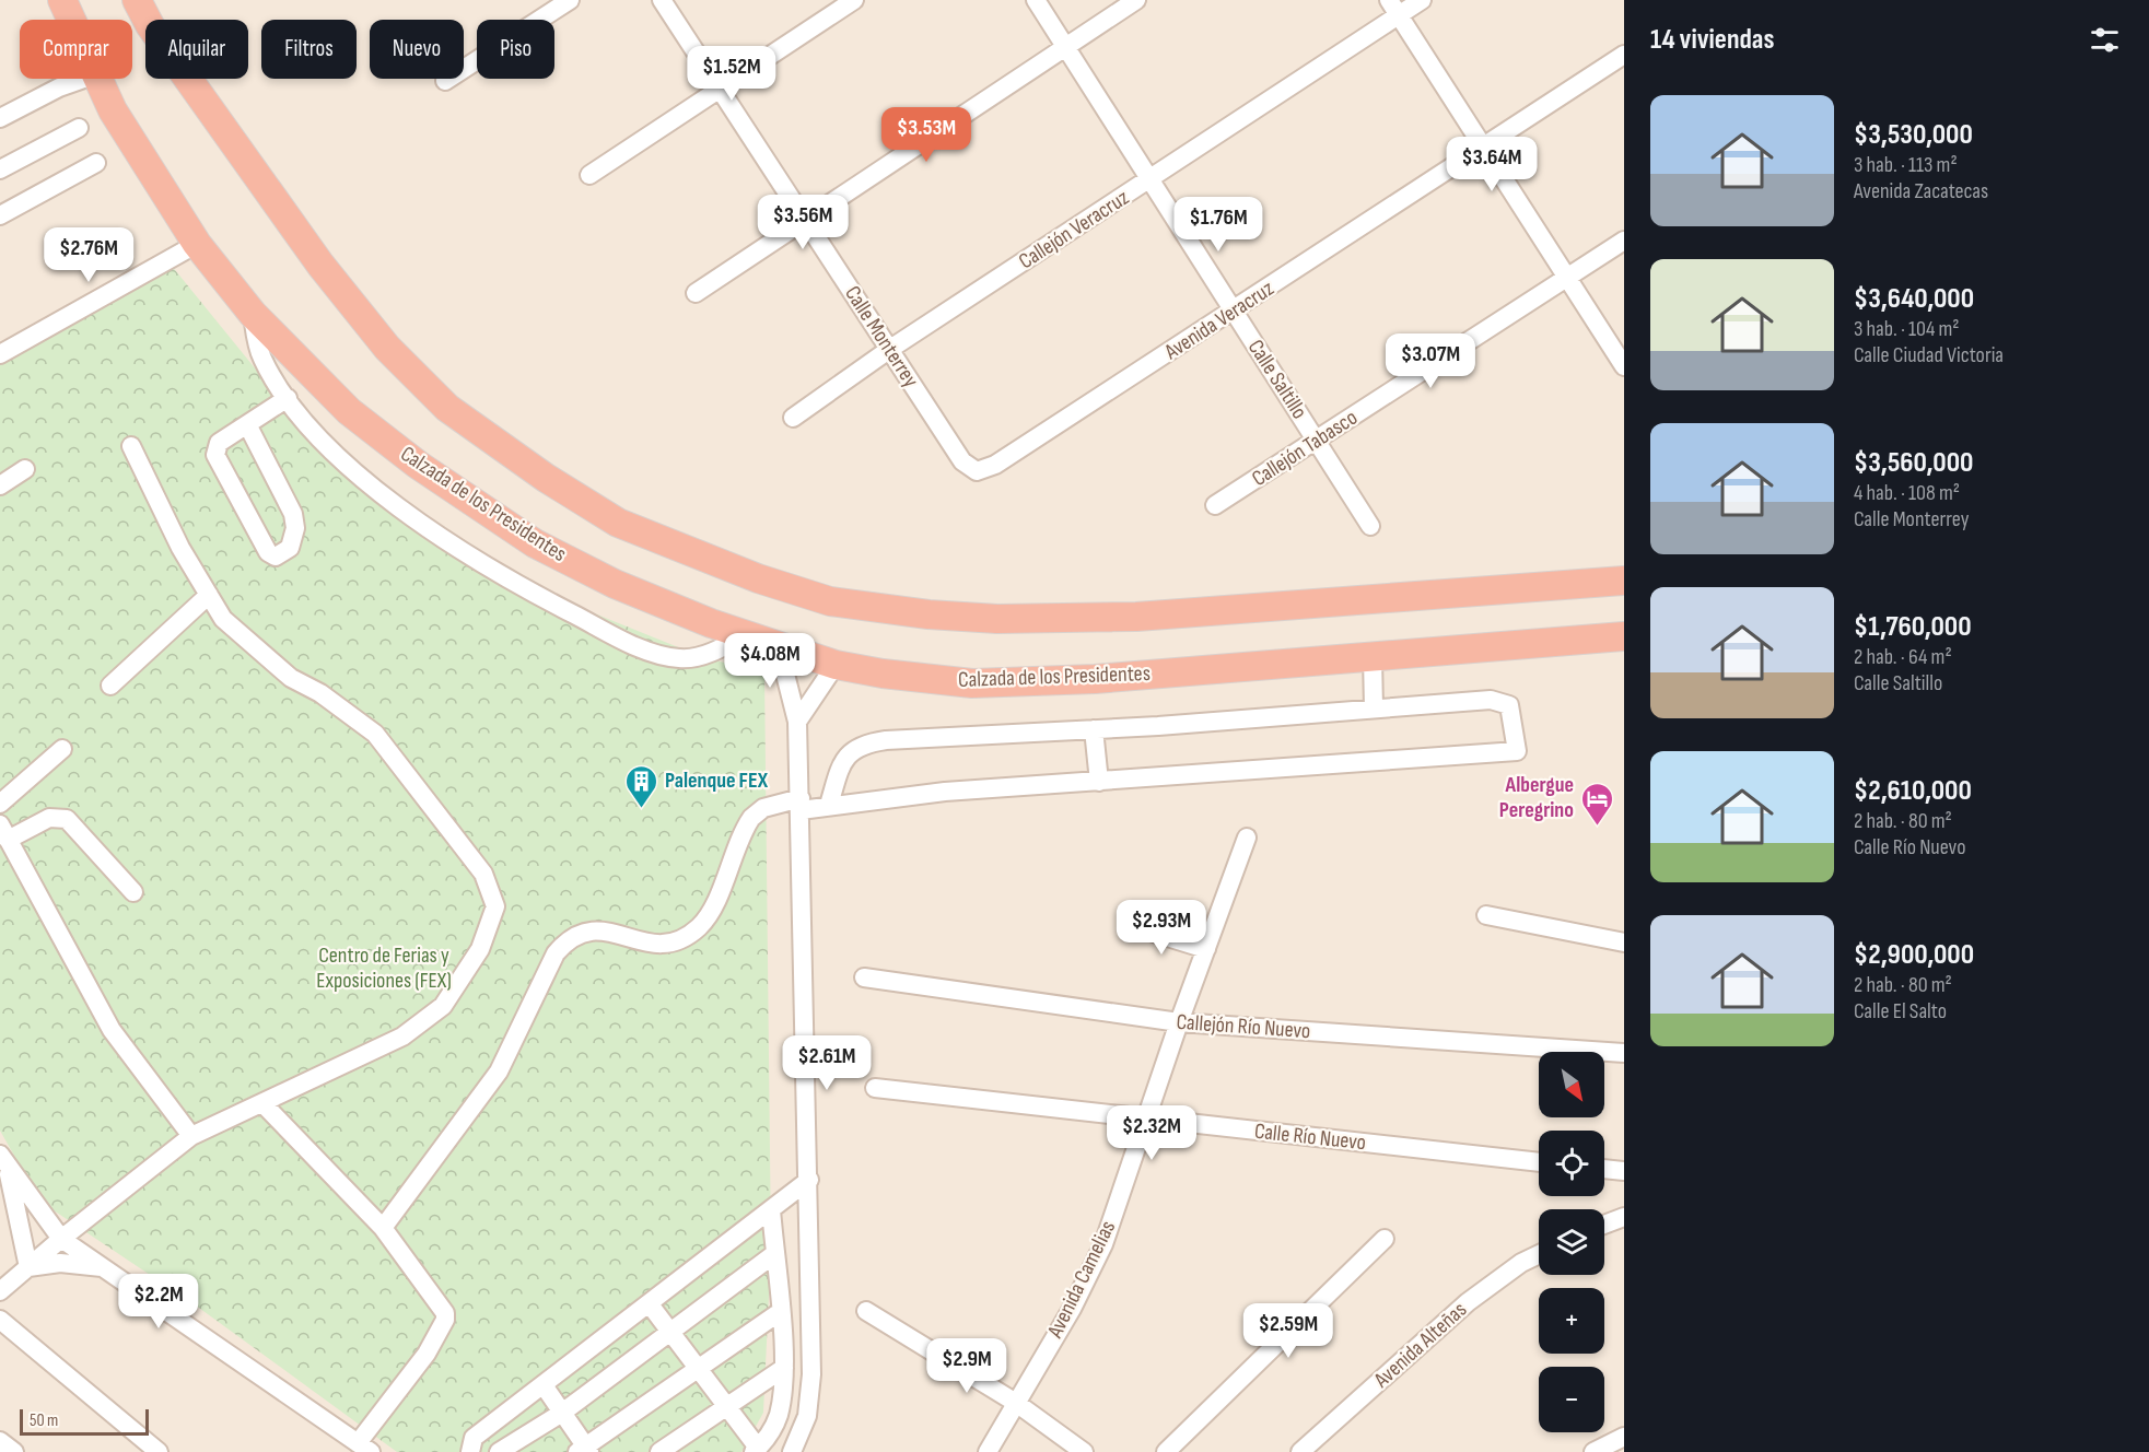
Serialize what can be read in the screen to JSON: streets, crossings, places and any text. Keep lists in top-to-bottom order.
{
  "streets": {
    "highway": ["Calzada de los Presidentes"],
    "street": [
      "Callejón Veracruz",
      "Avenida Veracruz",
      "Calle Monterrey",
      "Calle Saltillo",
      "Callejón Tabasco",
      "Callejón Río Nuevo",
      "Calle Río Nuevo",
      "Avenida Camelias",
      "Avenida Alteñas"
    ]
  },
  "crossings": [
    ["Callejón Veracruz", "Calle Monterrey"],
    ["Callejón Veracruz", "Calle Saltillo"],
    ["Avenida Veracruz", "Calle Monterrey"],
    ["Avenida Veracruz", "Calle Saltillo"],
    ["Calle Saltillo", "Callejón Tabasco"],
    ["Callejón Río Nuevo", "Avenida Camelias"],
    ["Calle Río Nuevo", "Avenida Camelias"]
  ],
  "parks": ["Centro de Ferias y Exposiciones (FEX)"],
  "places": {
    "building": ["Palenque FEX"],
    "hotel": ["Albergue Peregrino"]
  },
  "scale_bar": "50 m",
  "north": "bottom right",
  "page": {
    "heading": "14 viviendas",
    "chip": [
      "Comprar",
      "Alquilar",
      "Filtros",
      "Nuevo",
      "Piso"
    ],
    "price": [
      "$1.52M",
      "$3.53M",
      "$3.64M",
      "$3.56M",
      "$1.76M",
      "$2.76M",
      "$3.07M",
      "$4.08M",
      "$2.93M",
      "$2.61M",
      "$2.32M",
      "$2.2M",
      "$2.59M",
      "$2.9M"
    ],
    "list": [
      {
        "name": "$3,530,000",
        "note": "3 hab. · 113 m² · Avenida Zacatecas"
      },
      {
        "name": "$3,640,000",
        "note": "3 hab. · 104 m² · Calle Ciudad Victoria"
      },
      {
        "name": "$3,560,000",
        "note": "4 hab. · 108 m² · Calle Monterrey"
      },
      {
        "name": "$1,760,000",
        "note": "2 hab. · 64 m² · Calle Saltillo"
      },
      {
        "name": "$2,610,000",
        "note": "2 hab. · 80 m² · Calle Río Nuevo"
      },
      {
        "name": "$2,900,000",
        "note": "2 hab. · 80 m² · Calle El Salto"
      }
    ],
    "map_buttons": ["+", "−"],
    "scale": "50 m"
  }
}
